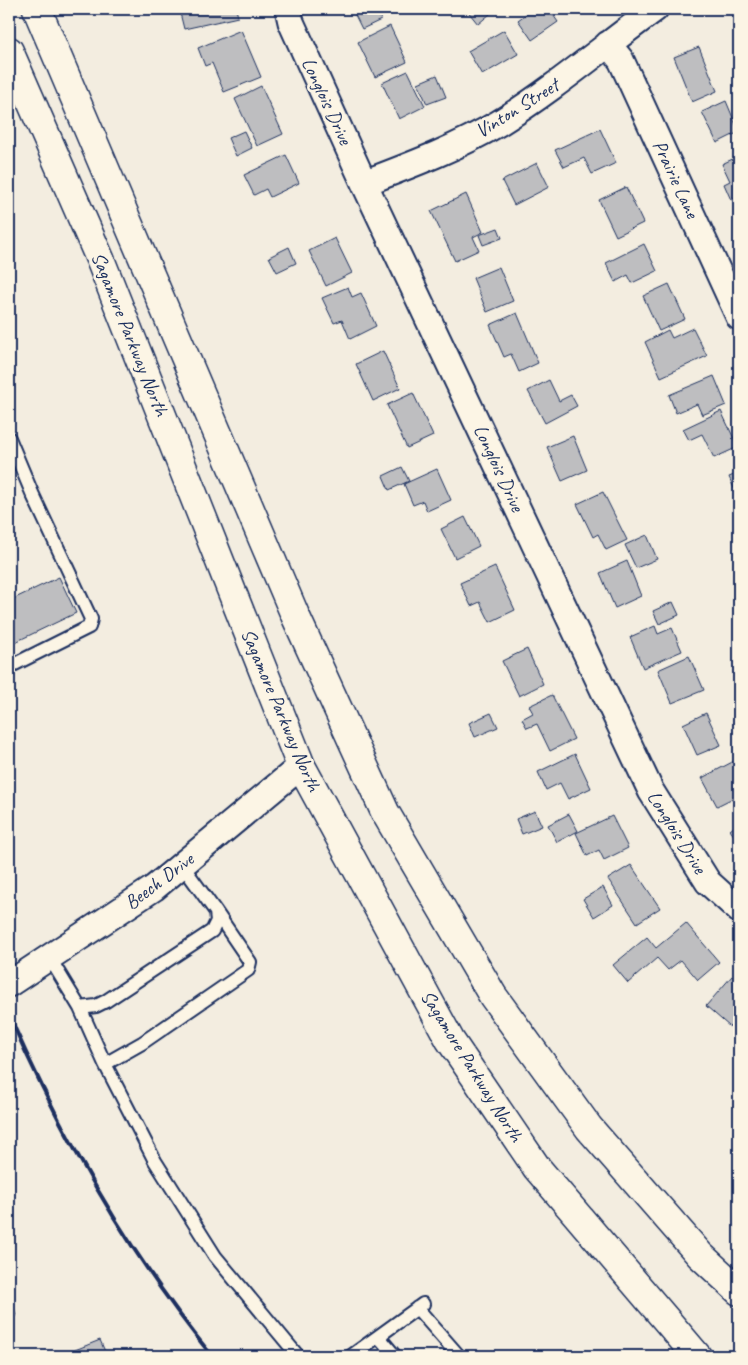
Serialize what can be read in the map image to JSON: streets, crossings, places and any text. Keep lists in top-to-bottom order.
{
  "streets": {
    "main road": ["Sagamore Parkway North"],
    "street": [
      "Longlois Drive",
      "Vinton Street",
      "Prairie Lane",
      "Beech Drive"
    ]
  },
  "crossings": [
    ["Longlois Drive", "Vinton Street"],
    ["Vinton Street", "Prairie Lane"],
    ["Sagamore Parkway North", "Beech Drive"]
  ]
}
